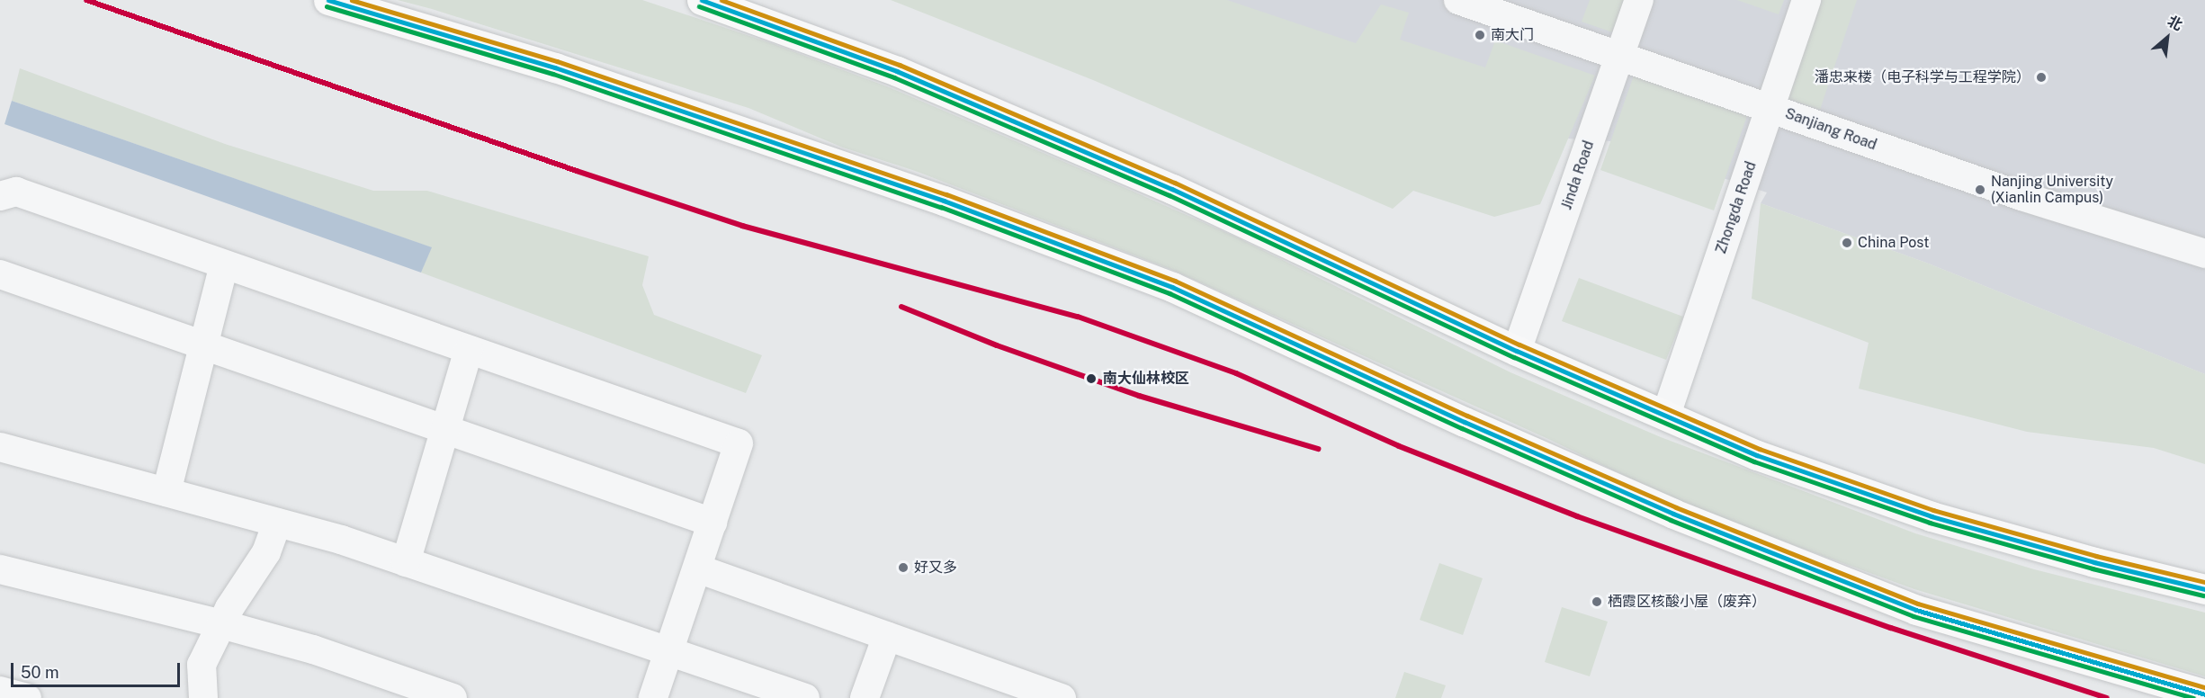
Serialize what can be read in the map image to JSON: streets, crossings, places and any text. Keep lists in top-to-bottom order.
{
  "streets": {
    "street": ["Sanjiang Road", "Jinda Road", "Zhongda Road"]
  },
  "crossings": [
    ["Sanjiang Road", "Jinda Road"],
    ["Sanjiang Road", "Zhongda Road"]
  ],
  "places": [
    "南大门",
    "潘忠来楼（电子科学与工程学院）",
    "Nanjing University (Xianlin Campus)",
    "China Post",
    "南大仙林校区",
    "好又多",
    "栖霞区核酸小屋（废弃）"
  ],
  "scale_bar": "50 m",
  "north": "top right"
}
